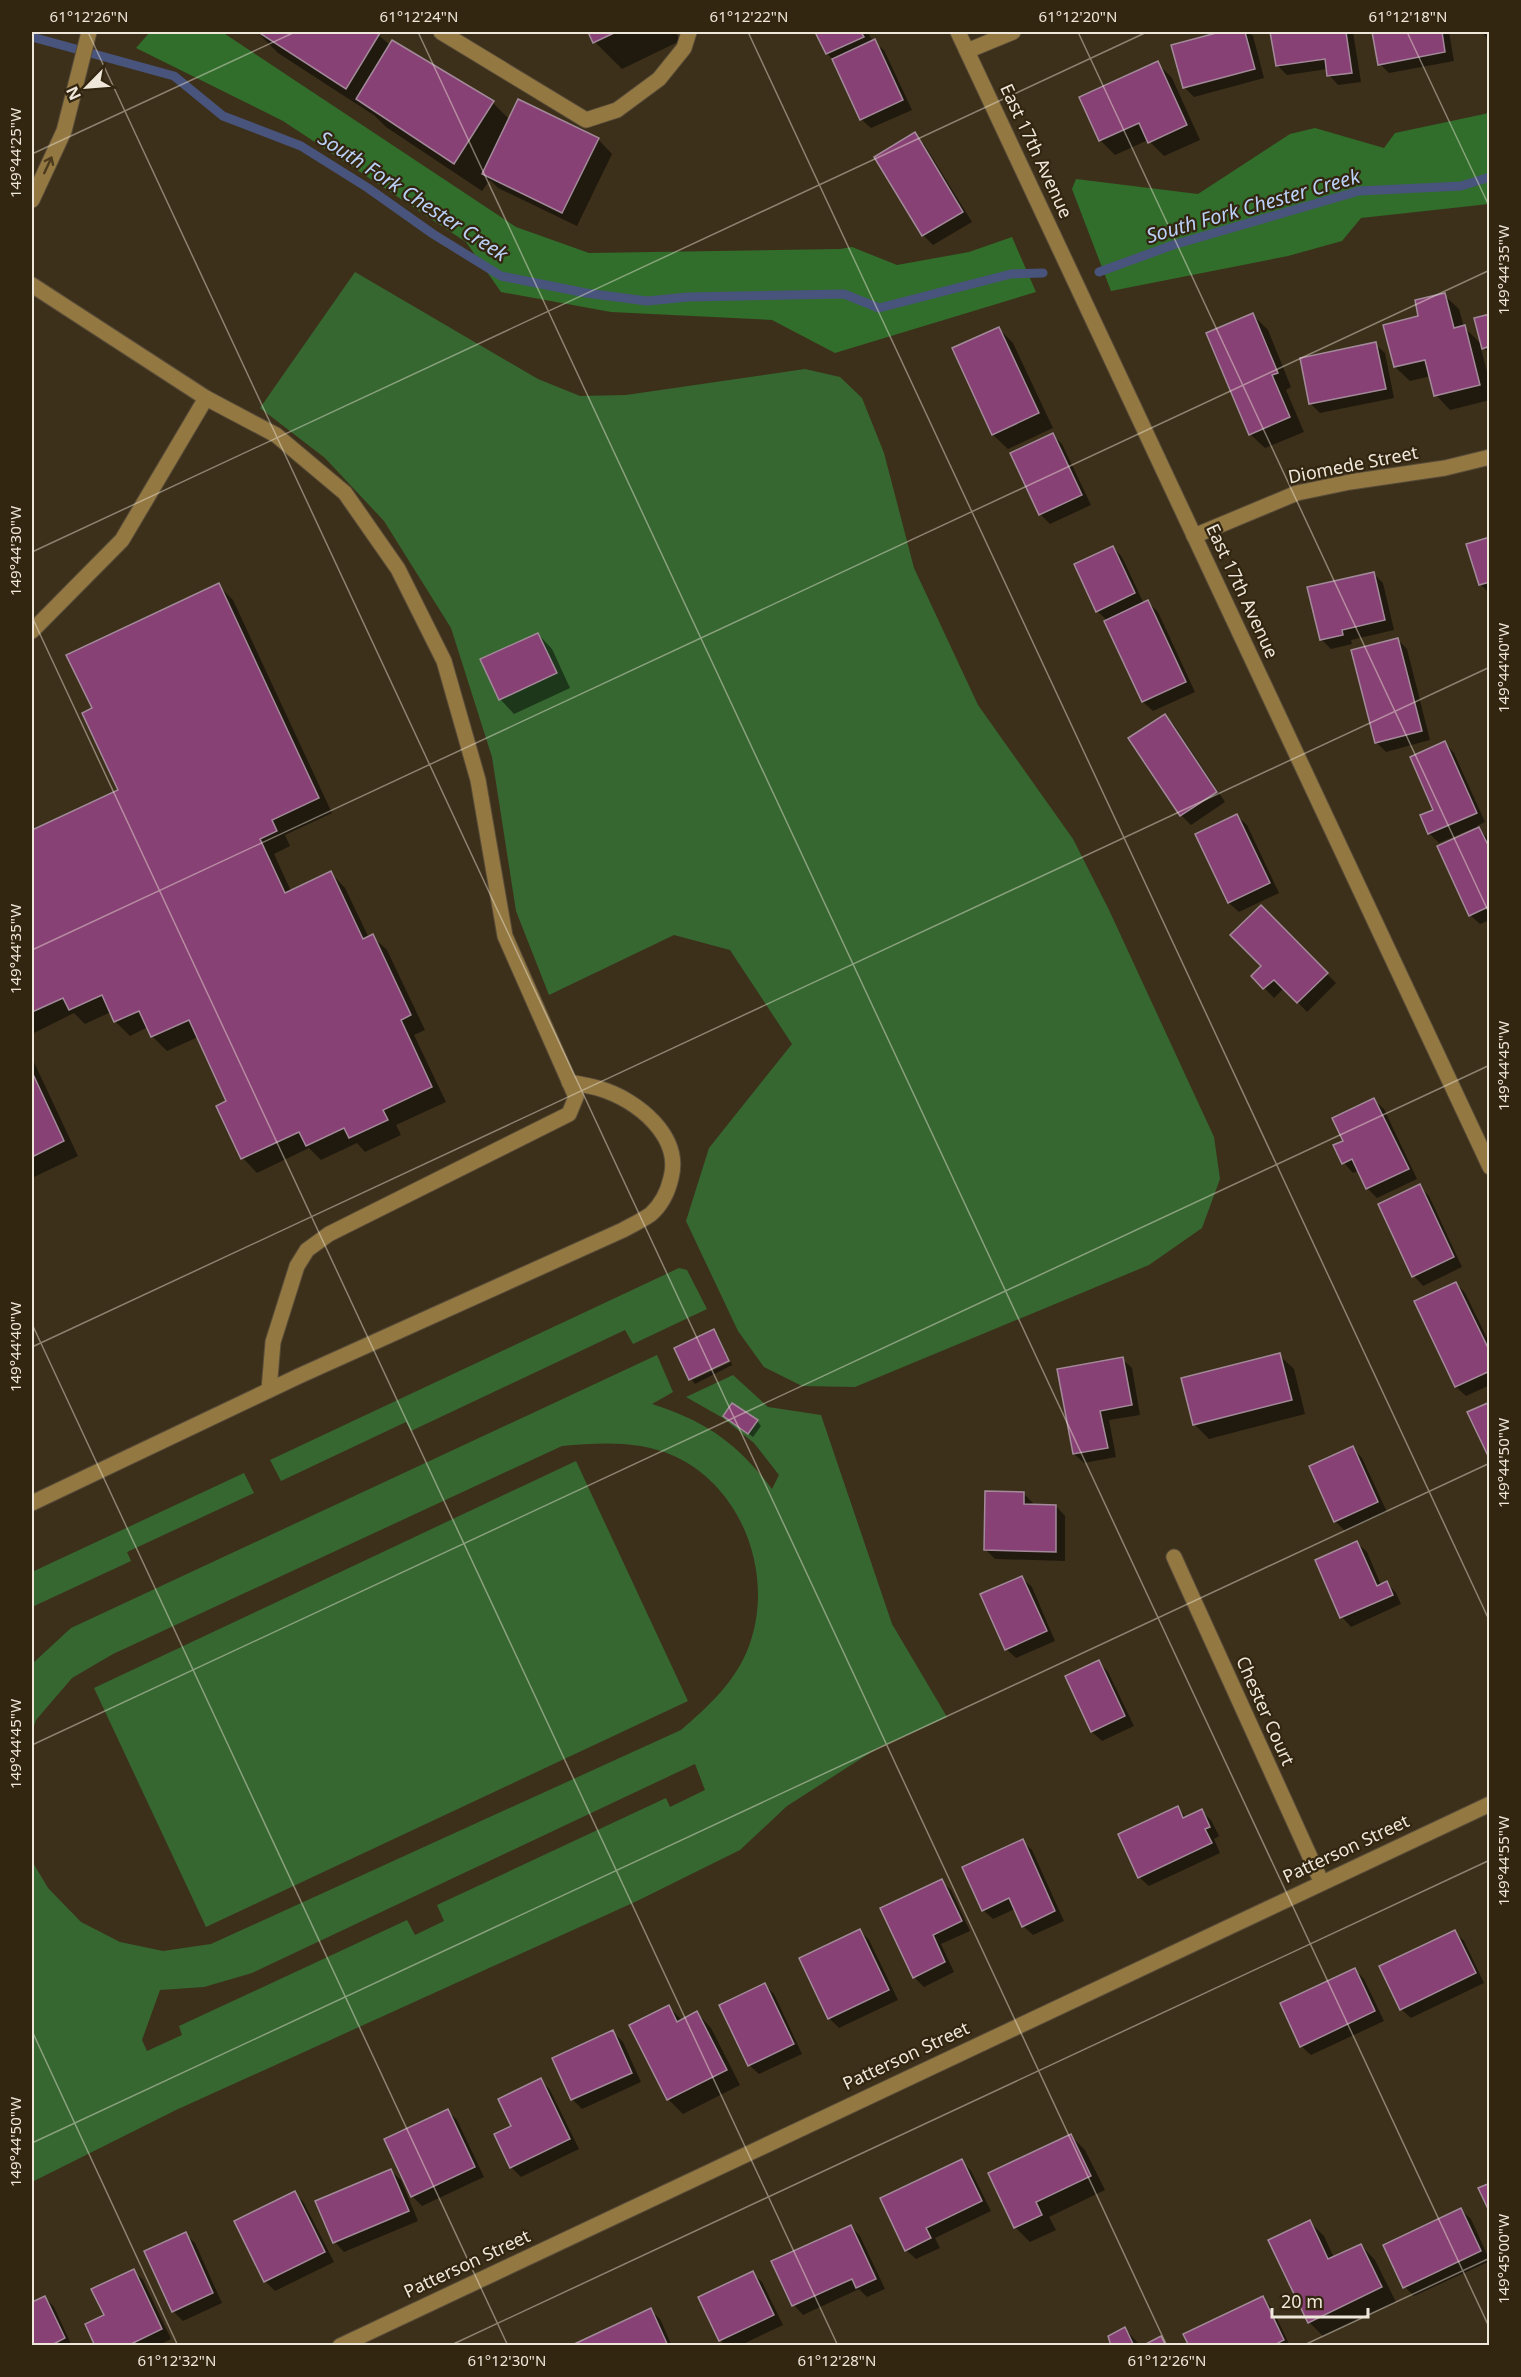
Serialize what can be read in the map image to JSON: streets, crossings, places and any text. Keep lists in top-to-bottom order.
{
  "streets": {
    "street": [
      "East 17th Avenue",
      "Diomede Street",
      "Chester Court",
      "Patterson Street"
    ]
  },
  "crossings": [
    ["East 17th Avenue", "Diomede Street"],
    ["Chester Court", "Patterson Street"]
  ],
  "water": ["South Fork Chester Creek"],
  "scale_bar": "20 m",
  "north": "bottom left",
  "coordinates": [
    "61°12'26\"N",
    "61°12'24\"N",
    "61°12'22\"N",
    "61°12'20\"N",
    "61°12'18\"N",
    "149°44'25\"W",
    "149°44'35\"W",
    "149°44'30\"W",
    "149°44'40\"W",
    "149°44'45\"W",
    "149°44'50\"W",
    "149°44'55\"W",
    "149°45'00\"W",
    "61°12'32\"N",
    "61°12'30\"N",
    "61°12'28\"N"
  ]
}
